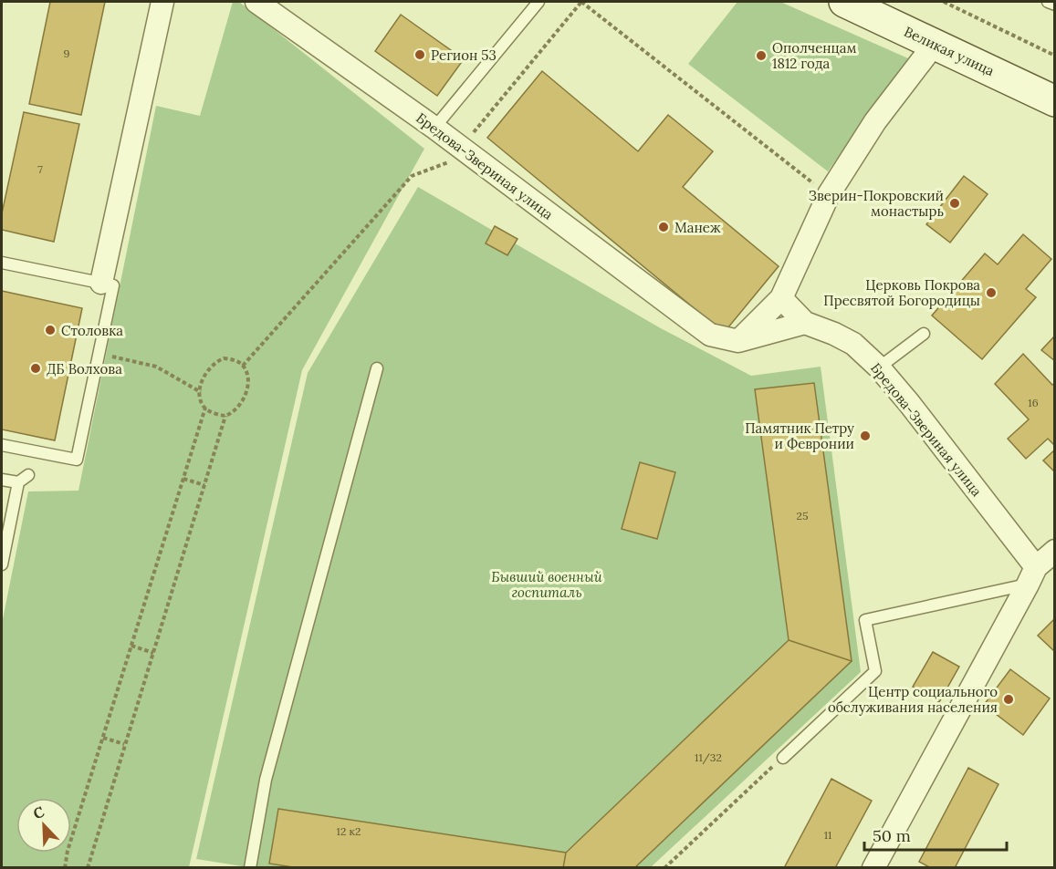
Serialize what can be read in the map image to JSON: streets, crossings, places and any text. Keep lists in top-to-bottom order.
{
  "streets": {
    "main road": ["Великая улица"],
    "street": ["Бредова-Звериная улица"]
  },
  "parks": ["Бывший военный госпиталь"],
  "places": [
    "Регион 53",
    "Ополченцам 1812 года",
    "Зверин-Покровский монастырь",
    "Манеж",
    "Церковь Покрова Пресвятой Богородицы",
    "Столовка",
    "ДБ Волхова",
    "Памятник Петру и Февронии",
    "Центр социального обслуживания населения"
  ],
  "house_numbers": [
    "9",
    "7",
    "16",
    "25",
    "11/32",
    "12 к2",
    "11"
  ],
  "scale_bar": "50 m",
  "north": "top left"
}
